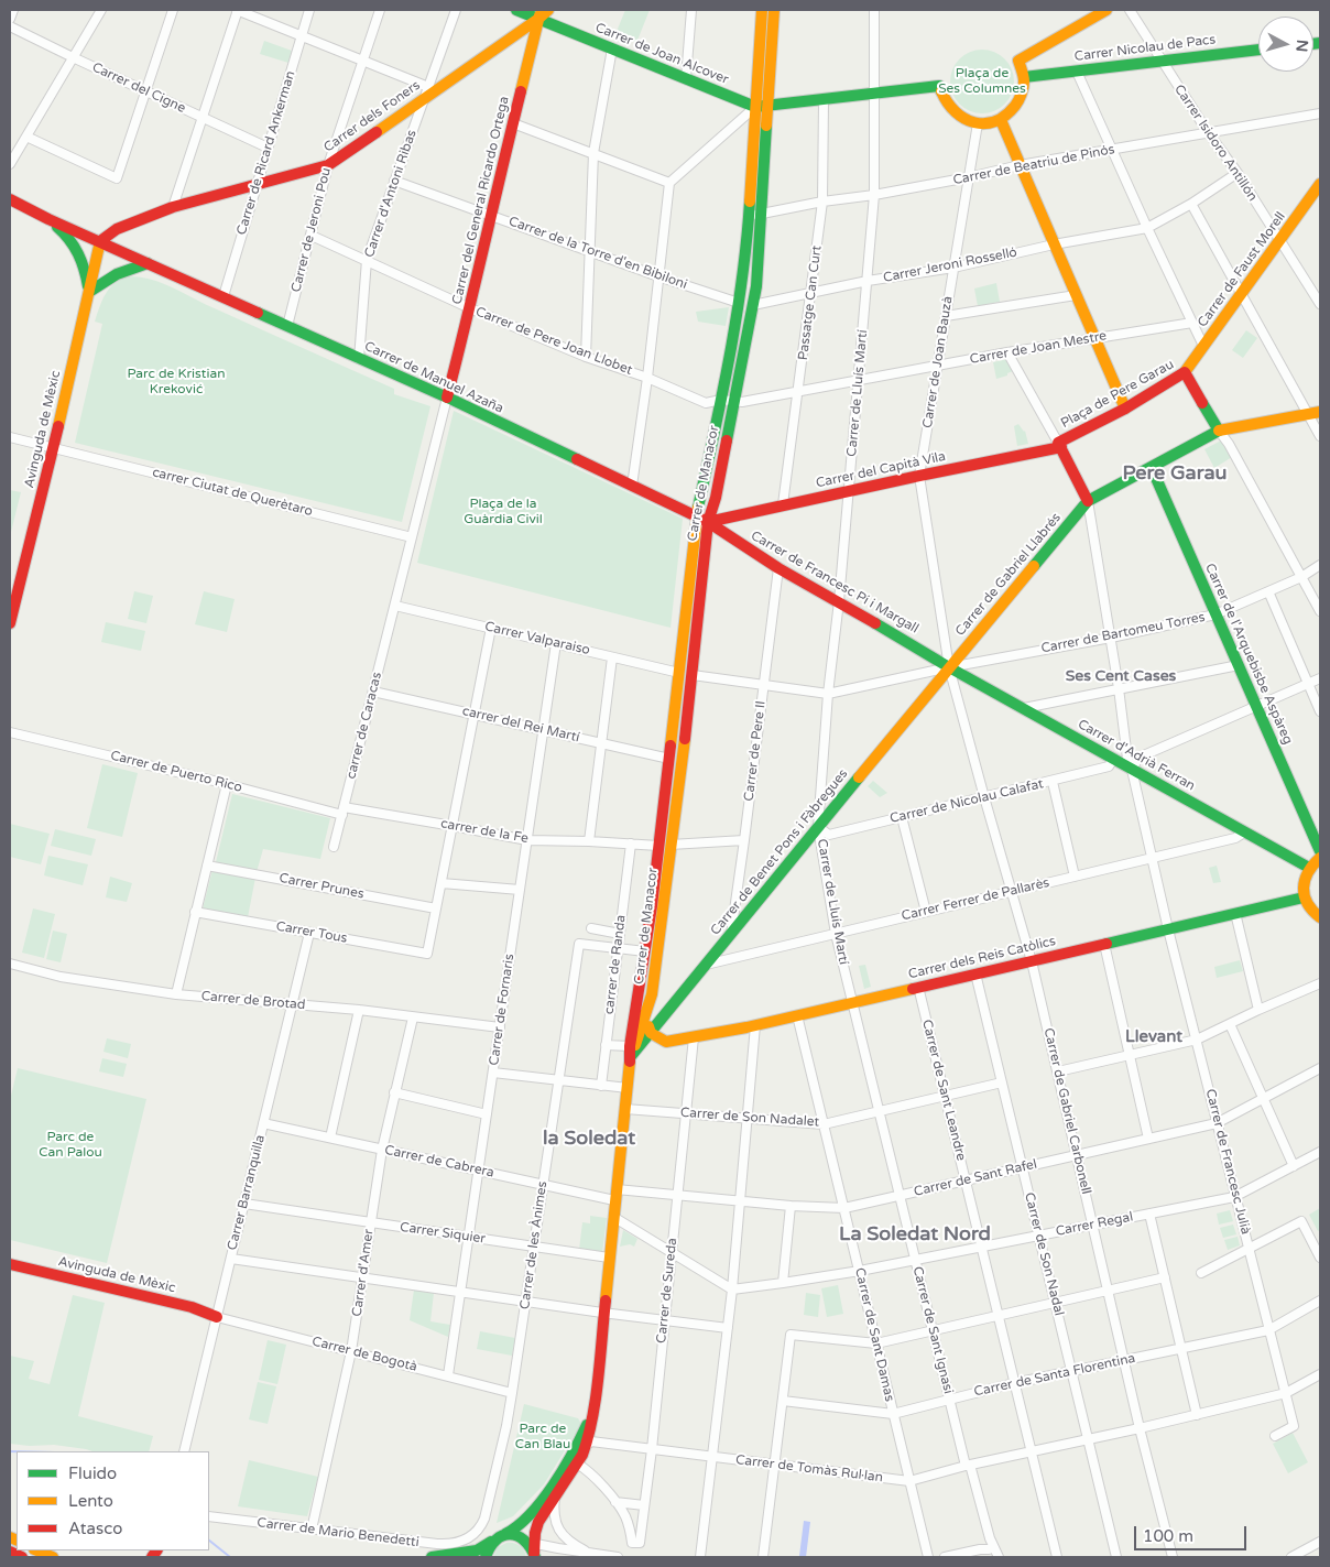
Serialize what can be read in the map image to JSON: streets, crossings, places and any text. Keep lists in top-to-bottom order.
{
  "streets": {
    "main road": [
      "Carrer Nicolau de Pacs",
      "Carrer de Joan Alcover",
      "Carrer dels Foners",
      "Carrer del General Ricardo Ortega",
      "Carrer de Faust Morell",
      "Carrer de Manuel Azaña",
      "Plaça de Pere Garau",
      "Avinguda de Mèxic",
      "Carrer del Capità Vila",
      "Carrer de Manacor",
      "Carrer de Gabriel Llabrés",
      "Carrer de Francesc Pi i Margall",
      "Carrer de l'Arquebisbe Aspàreg",
      "Carrer d'Adrià Ferran",
      "Carrer de Benet Pons i Fàbregues",
      "Carrer dels Reis Catòlics"
    ],
    "street": [
      "Carrer del Cigne",
      "Carrer Isidoro Antillón",
      "Carrer de Ricard Ankerman",
      "Carrer de Beatriu de Pinós",
      "Carrer d'Antoni Ribas",
      "Carrer de Jeroni Pou",
      "Carrer de la Torre d'en Bibiloni",
      "Carrer Jeroni Rosselló",
      "Passatge Can Curt",
      "Carrer de Pere Joan Llobet",
      "Carrer de Joan Mestre",
      "Carrer de Joan Bauzà",
      "Carrer de Lluís Martí",
      "carrer Ciutat de Querètaro",
      "Carrer de Bartomeu Torres",
      "Carrer Valparaiso",
      "carrer del Rei Martí",
      "carrer de Caracas",
      "Carrer de Pere II",
      "Carrer de Puerto Rico",
      "Carrer de Nicolau Calafat",
      "carrer de la Fe",
      "Carrer Prunes",
      "Carrer Ferrer de Pallarès",
      "Carrer Tous",
      "carrer de Randa",
      "Carrer de Brotad",
      "Carrer de Fornaris",
      "Carrer de Sant Leandre",
      "Carrer de Gabriel Carbonell",
      "Carrer de Son Nadalet",
      "Carrer de Cabrera",
      "Carrer de Francesc Julià",
      "Carrer de Sant Rafel",
      "Carrer Barranquilla",
      "Carrer Regal",
      "Carrer Siquier",
      "Carrer de les Ànimes",
      "Carrer de Son Nadal",
      "Carrer d'Amer",
      "Carrer de Sureda",
      "Carrer de Sant Ignasi",
      "Carrer de Sant Damas",
      "Carrer de Bogotà",
      "Carrer de Santa Florentina",
      "Carrer de Tomàs Rul·lan",
      "Carrer de Mario Benedetti"
    ]
  },
  "crossings": [
    ["Carrer Nicolau de Pacs", "Carrer Isidoro Antillón"],
    ["Carrer de Joan Alcover", "Carrer dels Foners"],
    ["Carrer de Joan Alcover", "Carrer del General Ricardo Ortega"],
    ["Carrer de Joan Alcover", "Passatge Can Curt"],
    ["Carrer de Joan Alcover", "Carrer de Joan Bauzà"],
    ["Carrer de Joan Alcover", "Carrer de Lluís Martí"],
    ["Carrer de Joan Alcover", "Carrer de Manacor"],
    ["Carrer del Cigne", "Carrer de Ricard Ankerman"],
    ["Carrer dels Foners", "Carrer de Ricard Ankerman"],
    ["Carrer dels Foners", "Carrer d'Antoni Ribas"],
    ["Carrer dels Foners", "Carrer del General Ricardo Ortega"],
    ["Carrer dels Foners", "Carrer de Jeroni Pou"],
    ["Carrer dels Foners", "Carrer de Manuel Azaña"],
    ["Carrer dels Foners", "Avinguda de Mèxic"],
    ["Carrer Isidoro Antillón", "Carrer de Beatriu de Pinós"],
    ["Carrer Isidoro Antillón", "Carrer Jeroni Rosselló"],
    ["Carrer Isidoro Antillón", "Carrer de Faust Morell"],
    ["Carrer de Ricard Ankerman", "Carrer de Manuel Azaña"],
    ["Carrer de Beatriu de Pinós", "Passatge Can Curt"],
    ["Carrer de Beatriu de Pinós", "Carrer de Joan Bauzà"],
    ["Carrer de Beatriu de Pinós", "Carrer de Lluís Martí"],
    ["Carrer de Beatriu de Pinós", "Carrer de Manacor"],
    ["Carrer d'Antoni Ribas", "Carrer de la Torre d'en Bibiloni"],
    ["Carrer d'Antoni Ribas", "Carrer de Pere Joan Llobet"],
    ["Carrer d'Antoni Ribas", "Carrer de Manuel Azaña"],
    ["Carrer del General Ricardo Ortega", "Carrer de la Torre d'en Bibiloni"],
    ["Carrer del General Ricardo Ortega", "Carrer de Pere Joan Llobet"],
    ["Carrer del General Ricardo Ortega", "Carrer de Manuel Azaña"],
    ["Carrer de Jeroni Pou", "Carrer de Pere Joan Llobet"],
    ["Carrer de Jeroni Pou", "Carrer de Manuel Azaña"],
    ["Carrer de la Torre d'en Bibiloni", "Carrer de Manacor"],
    ["Carrer Jeroni Rosselló", "Passatge Can Curt"],
    ["Carrer Jeroni Rosselló", "Carrer de Joan Bauzà"],
    ["Carrer Jeroni Rosselló", "Carrer de Lluís Martí"],
    ["Carrer Jeroni Rosselló", "Carrer de Manacor"],
    ["Carrer de Faust Morell", "Plaça de Pere Garau"],
    ["Passatge Can Curt", "Carrer de Joan Mestre"],
    ["Passatge Can Curt", "Carrer del Capità Vila"],
    ["Carrer de Pere Joan Llobet", "Carrer de Joan Mestre"],
    ["Carrer de Pere Joan Llobet", "Carrer de Manacor"],
    ["Carrer de Joan Mestre", "Carrer de Joan Bauzà"],
    ["Carrer de Joan Mestre", "Carrer de Lluís Martí"],
    ["Carrer de Joan Mestre", "Carrer de Manacor"],
    ["Carrer de Joan Bauzà", "Carrer del Capità Vila"],
    ["Carrer de Joan Bauzà", "Carrer de Gabriel Llabrés"],
    ["Carrer de Joan Bauzà", "Carrer de Francesc Pi i Margall"],
    ["Carrer de Joan Bauzà", "Carrer de Bartomeu Torres"],
    ["Carrer de Joan Bauzà", "Carrer d'Adrià Ferran"],
    ["Carrer de Joan Bauzà", "Carrer de Benet Pons i Fàbregues"],
    ["Carrer de Joan Bauzà", "Carrer de Gabriel Carbonell"],
    ["Carrer de Manuel Azaña", "Avinguda de Mèxic"],
    ["Carrer de Manuel Azaña", "Carrer del Capità Vila"],
    ["Carrer de Manuel Azaña", "Carrer de Manacor"],
    ["Carrer de Manuel Azaña", "Carrer de Francesc Pi i Margall"],
    ["Carrer de Lluís Martí", "Carrer del Capità Vila"],
    ["Carrer de Lluís Martí", "Carrer de Francesc Pi i Margall"],
    ["Carrer de Lluís Martí", "Carrer de Bartomeu Torres"],
    ["Carrer de Lluís Martí", "Carrer de Nicolau Calafat"],
    ["Carrer de Lluís Martí", "Carrer de Benet Pons i Fàbregues"],
    ["Carrer de Lluís Martí", "Carrer Ferrer de Pallarès"],
    ["Carrer de Lluís Martí", "Carrer dels Reis Catòlics"],
    ["Carrer de Lluís Martí", "Carrer de Sant Ignasi"],
    ["Plaça de Pere Garau", "Carrer del Capità Vila"],
    ["Plaça de Pere Garau", "Carrer de Gabriel Llabrés"],
    ["Plaça de Pere Garau", "Carrer de Francesc Julià"],
    ["Avinguda de Mèxic", "carrer Ciutat de Querètaro"],
    ["Avinguda de Mèxic", "Carrer Barranquilla"],
    ["Avinguda de Mèxic", "Carrer de Bogotà"],
    ["Carrer del Capità Vila", "Carrer de Manacor"],
    ["Carrer del Capità Vila", "Carrer de Francesc Pi i Margall"],
    ["Carrer de Manacor", "Carrer de Francesc Pi i Margall"],
    ["Carrer de Manacor", "Carrer Valparaiso"],
    ["Carrer de Manacor", "carrer del Rei Martí"],
    ["Carrer de Manacor", "carrer de la Fe"],
    ["Carrer de Manacor", "Carrer de Benet Pons i Fàbregues"],
    ["Carrer de Manacor", "Carrer dels Reis Catòlics"],
    ["Carrer de Manacor", "Carrer de Son Nadalet"],
    ["Carrer de Manacor", "Carrer de Cabrera"],
    ["Carrer de Manacor", "Carrer de Sant Rafel"],
    ["Carrer de Manacor", "Carrer Siquier"],
    ["Carrer de Manacor", "Carrer de Tomàs Rul·lan"],
    ["Carrer de Gabriel Llabrés", "Carrer de Francesc Pi i Margall"],
    ["Carrer de Gabriel Llabrés", "Carrer de Bartomeu Torres"],
    ["Carrer de Gabriel Llabrés", "Carrer d'Adrià Ferran"],
    ["Carrer de Gabriel Llabrés", "Carrer de Benet Pons i Fàbregues"],
    ["Carrer de Gabriel Llabrés", "Carrer de Gabriel Carbonell"],
    ["Carrer de Gabriel Llabrés", "Carrer de Francesc Julià"],
    ["Carrer de Francesc Pi i Margall", "Carrer de Bartomeu Torres"],
    ["Carrer de Francesc Pi i Margall", "Carrer de Pere II"],
    ["Carrer de Francesc Pi i Margall", "Carrer d'Adrià Ferran"],
    ["Carrer de Francesc Pi i Margall", "Carrer de Benet Pons i Fàbregues"],
    ["Carrer de Francesc Pi i Margall", "Carrer de Gabriel Carbonell"],
    ["Carrer de Bartomeu Torres", "Carrer de l'Arquebisbe Aspàreg"],
    ["Carrer de Bartomeu Torres", "Carrer d'Adrià Ferran"],
    ["Carrer de Bartomeu Torres", "Carrer de Benet Pons i Fàbregues"],
    ["Carrer de Bartomeu Torres", "Carrer de Gabriel Carbonell"],
    ["Carrer de Bartomeu Torres", "Carrer de Francesc Julià"],
    ["Carrer Valparaiso", "carrer de Caracas"],
    ["Carrer Valparaiso", "Carrer de Fornaris"],
    ["carrer del Rei Martí", "carrer de Caracas"],
    ["carrer del Rei Martí", "Carrer de Fornaris"],
    ["carrer de Caracas", "Carrer de Puerto Rico"],
    ["carrer de Caracas", "carrer de la Fe"],
    ["Carrer de Pere II", "Carrer de Benet Pons i Fàbregues"],
    ["Carrer d'Adrià Ferran", "Carrer de Nicolau Calafat"],
    ["Carrer d'Adrià Ferran", "Carrer de Benet Pons i Fàbregues"],
    ["Carrer d'Adrià Ferran", "Carrer Ferrer de Pallarès"],
    ["Carrer d'Adrià Ferran", "Carrer de Gabriel Carbonell"],
    ["Carrer d'Adrià Ferran", "Carrer de Francesc Julià"],
    ["Carrer de Puerto Rico", "carrer de la Fe"],
    ["Carrer de Nicolau Calafat", "Carrer de Benet Pons i Fàbregues"],
    ["Carrer de Nicolau Calafat", "Carrer de Gabriel Carbonell"],
    ["carrer de la Fe", "carrer de Randa"],
    ["carrer de la Fe", "Carrer de Fornaris"],
    ["Carrer de Benet Pons i Fàbregues", "Carrer Ferrer de Pallarès"],
    ["Carrer de Benet Pons i Fàbregues", "Carrer dels Reis Catòlics"],
    ["Carrer de Benet Pons i Fàbregues", "Carrer de Gabriel Carbonell"],
    ["Carrer Prunes", "Carrer Tous"],
    ["Carrer Ferrer de Pallarès", "Carrer de Gabriel Carbonell"],
    ["Carrer Ferrer de Pallarès", "Carrer de Francesc Julià"],
    ["Carrer Tous", "Carrer Barranquilla"],
    ["Carrer dels Reis Catòlics", "Carrer de Sant Leandre"],
    ["Carrer dels Reis Catòlics", "Carrer de Gabriel Carbonell"],
    ["Carrer dels Reis Catòlics", "Carrer de Francesc Julià"],
    ["Carrer dels Reis Catòlics", "Carrer de Son Nadal"],
    ["Carrer dels Reis Catòlics", "Carrer de Sureda"],
    ["Carrer dels Reis Catòlics", "Carrer de Sant Ignasi"],
    ["Carrer dels Reis Catòlics", "Carrer de Sant Damas"],
    ["carrer de Randa", "Carrer de les Ànimes"],
    ["Carrer de Brotad", "Carrer de Fornaris"],
    ["Carrer de Brotad", "Carrer Barranquilla"],
    ["Carrer de Brotad", "Carrer d'Amer"],
    ["Carrer de Fornaris", "Carrer de Cabrera"],
    ["Carrer de Fornaris", "Carrer Siquier"],
    ["Carrer de Fornaris", "Carrer de Bogotà"],
    ["Carrer de Sant Leandre", "Carrer de Son Nadalet"],
    ["Carrer de Sant Leandre", "Carrer de Sant Rafel"],
    ["Carrer de Sant Leandre", "Carrer Regal"],
    ["Carrer de Sant Leandre", "Carrer de Santa Florentina"],
    ["Carrer de Sant Leandre", "Carrer de Tomàs Rul·lan"],
    ["Carrer de Gabriel Carbonell", "Carrer de Sant Rafel"],
    ["Carrer de Gabriel Carbonell", "Carrer Regal"],
    ["Carrer de Gabriel Carbonell", "Carrer de Santa Florentina"],
    ["Carrer de Son Nadalet", "Carrer de Son Nadal"],
    ["Carrer de Son Nadalet", "Carrer de Sureda"],
    ["Carrer de Son Nadalet", "Carrer de Sant Ignasi"],
    ["Carrer de Son Nadalet", "Carrer de Sant Damas"],
    ["Carrer de Cabrera", "Carrer de Sant Rafel"],
    ["Carrer de Cabrera", "Carrer Barranquilla"],
    ["Carrer de Cabrera", "Carrer de les Ànimes"],
    ["Carrer de Cabrera", "Carrer d'Amer"],
    ["Carrer de Francesc Julià", "Carrer de Sant Rafel"],
    ["Carrer de Francesc Julià", "Carrer Regal"],
    ["Carrer de Francesc Julià", "Carrer de Santa Florentina"],
    ["Carrer de Sant Rafel", "Carrer de Son Nadal"],
    ["Carrer de Sant Rafel", "Carrer de Sureda"],
    ["Carrer de Sant Rafel", "Carrer de Sant Ignasi"],
    ["Carrer de Sant Rafel", "Carrer de Sant Damas"],
    ["Carrer Barranquilla", "Carrer Siquier"],
    ["Carrer Barranquilla", "Carrer de Bogotà"],
    ["Carrer Regal", "Carrer de Son Nadal"],
    ["Carrer Regal", "Carrer de Sant Ignasi"],
    ["Carrer Regal", "Carrer de Sant Damas"],
    ["Carrer Siquier", "Carrer de les Ànimes"],
    ["Carrer Siquier", "Carrer d'Amer"],
    ["Carrer de les Ànimes", "Carrer de Bogotà"],
    ["Carrer de les Ànimes", "Carrer de Mario Benedetti"],
    ["Carrer de Son Nadal", "Carrer de Santa Florentina"],
    ["Carrer de Son Nadal", "Carrer de Tomàs Rul·lan"],
    ["Carrer d'Amer", "Carrer de Bogotà"],
    ["Carrer d'Amer", "Carrer de Mario Benedetti"],
    ["Carrer de Sureda", "Carrer de Tomàs Rul·lan"],
    ["Carrer de Sant Ignasi", "Carrer de Santa Florentina"],
    ["Carrer de Sant Ignasi", "Carrer de Tomàs Rul·lan"],
    ["Carrer de Sant Damas", "Carrer de Santa Florentina"],
    ["Carrer de Sant Damas", "Carrer de Tomàs Rul·lan"]
  ],
  "districts": [
    "Pere Garau",
    "Ses Cent Cases",
    "Llevant",
    "la Soledat",
    "La Soledat Nord"
  ],
  "parks": [
    "Plaça de Ses Columnes",
    "Parc de Kristian Kreković",
    "Plaça de la Guàrdia Civil",
    "Parc de Can Palou",
    "Parc de Can Blau"
  ],
  "legend": ["Fluido", "Lento", "Atasco"],
  "scale_bar": "100 m",
  "north": "right"
}
